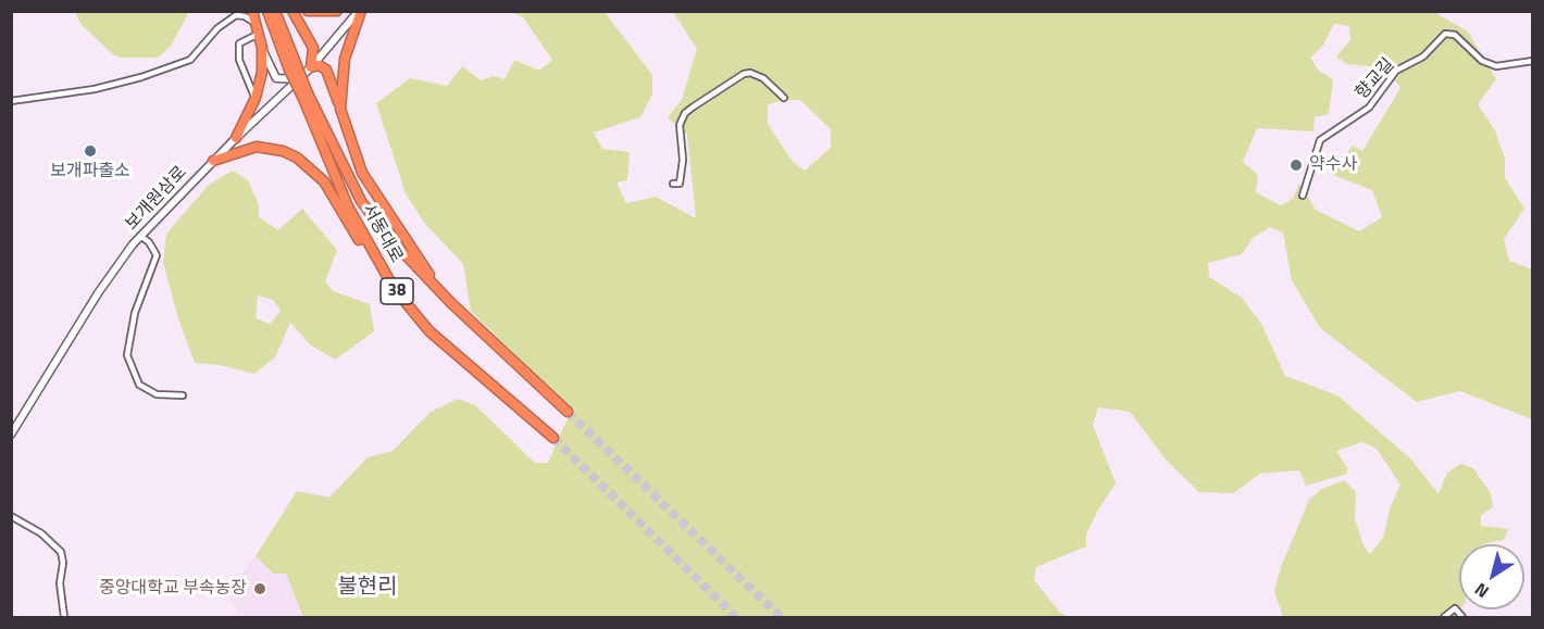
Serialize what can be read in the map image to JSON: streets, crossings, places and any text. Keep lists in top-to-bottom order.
{
  "streets": {
    "highway": ["서동대로", "38"],
    "main road": ["보개원삼로"],
    "street": ["향교길"]
  },
  "crossings": [
    ["서동대로", "38"]
  ],
  "districts": ["불현리"],
  "places": ["보개파출소", "약수사", "중앙대학교 부속농장"],
  "north": "bottom left"
}
